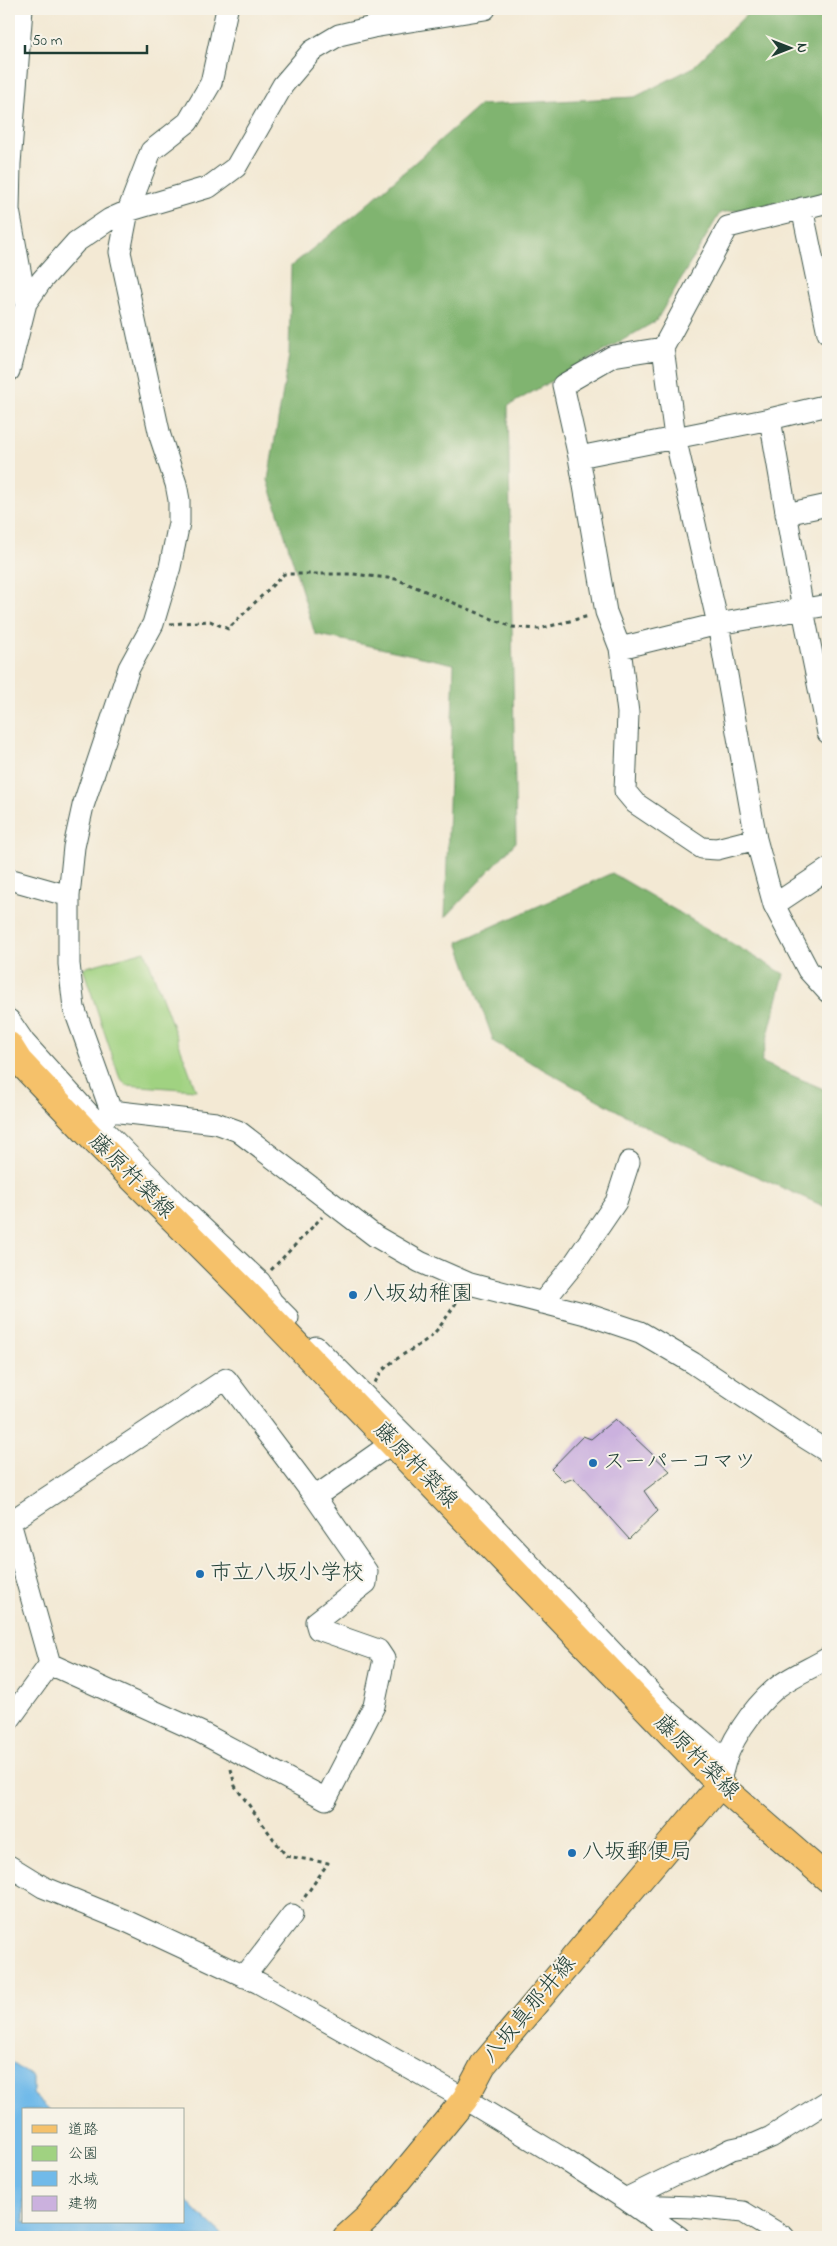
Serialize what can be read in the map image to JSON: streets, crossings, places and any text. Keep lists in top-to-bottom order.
{
  "streets": {
    "main road": ["藤原杵築線", "八坂真那井線"]
  },
  "crossings": [
    ["藤原杵築線", "八坂真那井線"]
  ],
  "places": [
    "八坂幼稚園",
    "スーパーコマツ",
    "市立八坂小学校",
    "八坂郵便局"
  ],
  "legend": [
    "道路",
    "公園",
    "水域",
    "建物"
  ],
  "scale_bar": "50 m",
  "north": "right"
}
